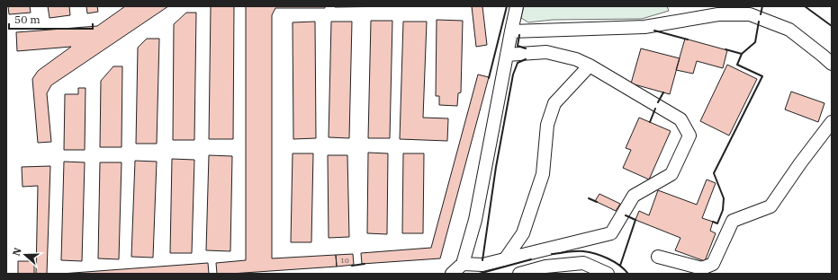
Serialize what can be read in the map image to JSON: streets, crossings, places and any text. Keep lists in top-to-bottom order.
{
  "house_numbers": ["10"],
  "scale_bar": "50 m",
  "north": "left"
}
